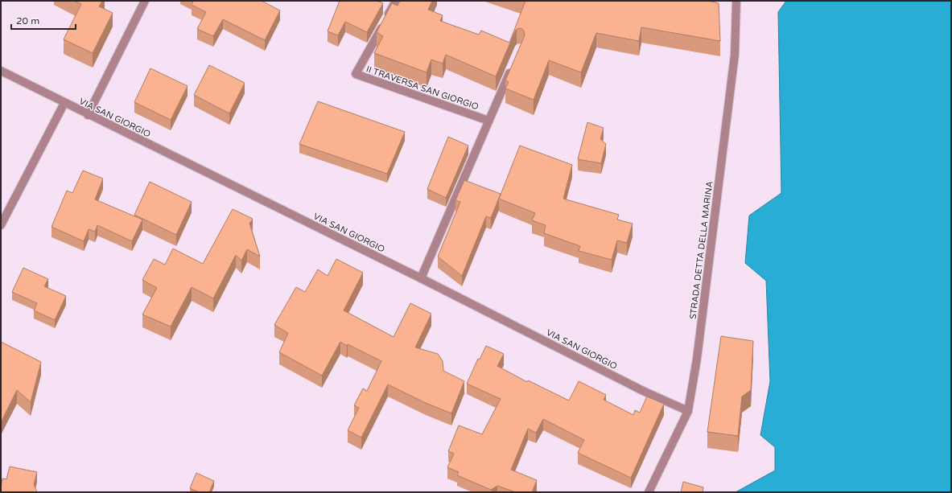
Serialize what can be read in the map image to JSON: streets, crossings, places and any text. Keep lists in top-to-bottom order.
{
  "streets": {
    "street": ["II TRAVERSA SAN GIORGIO", "VIA SAN GIORGIO", "STRADA DETTA DELLA MARINA"]
  },
  "crossings": [
    ["VIA SAN GIORGIO", "STRADA DETTA DELLA MARINA"]
  ],
  "scale_bar": "20 m"
}
